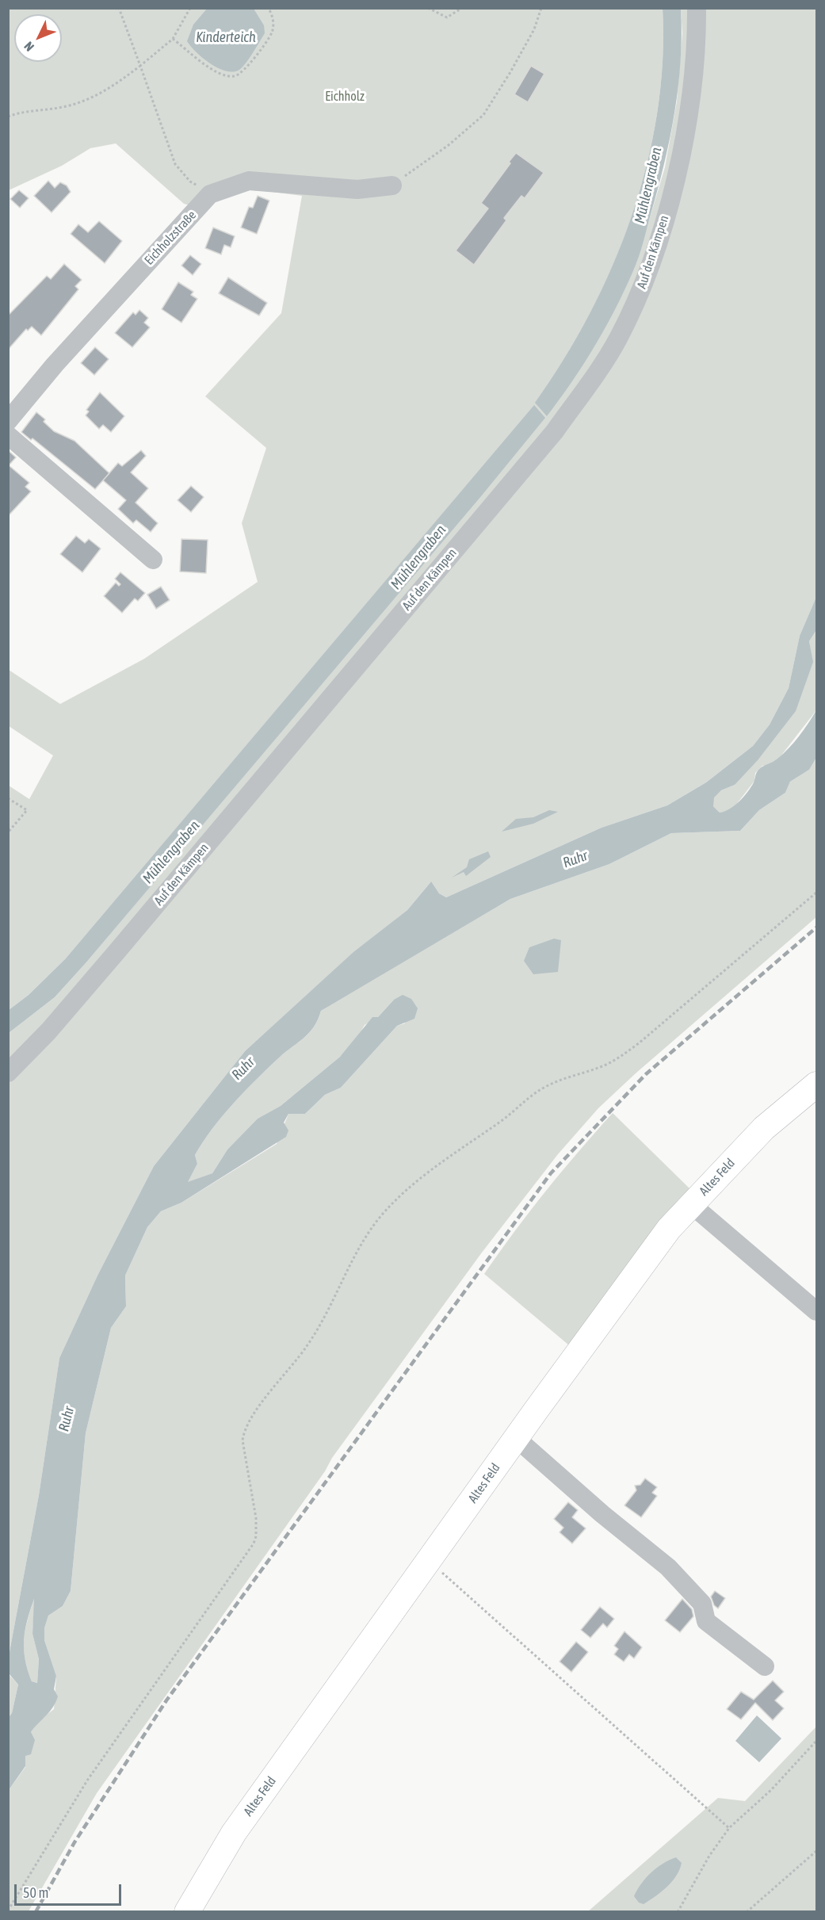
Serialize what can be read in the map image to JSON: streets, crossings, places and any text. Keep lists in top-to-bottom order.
{
  "streets": {
    "main road": ["Altes Feld"],
    "street": ["Eichholzstraße", "Auf den Kämpen"]
  },
  "water": ["Kinderteich", "Mühlengraben", "Ruhr"],
  "parks": ["Eichholz"],
  "scale_bar": "50 m",
  "north": "bottom left"
}
